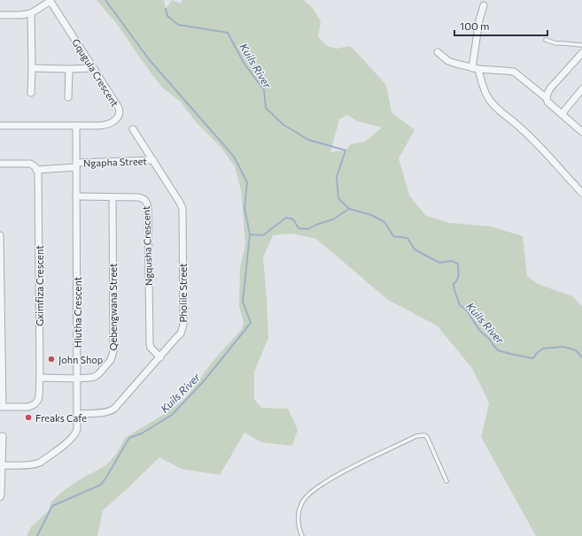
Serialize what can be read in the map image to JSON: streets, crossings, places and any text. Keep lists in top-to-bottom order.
{
  "streets": {
    "street": [
      "Gqugula Crescent",
      "Ngapha Street",
      "Ngqusha Crescent",
      "Gximfiza Crescent",
      "Pholile Street",
      "Qebengwana Street",
      "Hlutha Crescent"
    ]
  },
  "crossings": [
    ["Gqugula Crescent", "Hlutha Crescent"],
    ["Ngapha Street", "Gximfiza Crescent"],
    ["Ngapha Street", "Pholile Street"],
    ["Ngapha Street", "Hlutha Crescent"],
    ["Ngqusha Crescent", "Pholile Street"],
    ["Ngqusha Crescent", "Qebengwana Street"],
    ["Ngqusha Crescent", "Hlutha Crescent"],
    ["Gximfiza Crescent", "Qebengwana Street"],
    ["Pholile Street", "Hlutha Crescent"],
    ["Qebengwana Street", "Hlutha Crescent"]
  ],
  "water": ["Kuils River"],
  "places": ["John Shop", "Freaks Cafe"],
  "scale_bar": "100 m"
}
